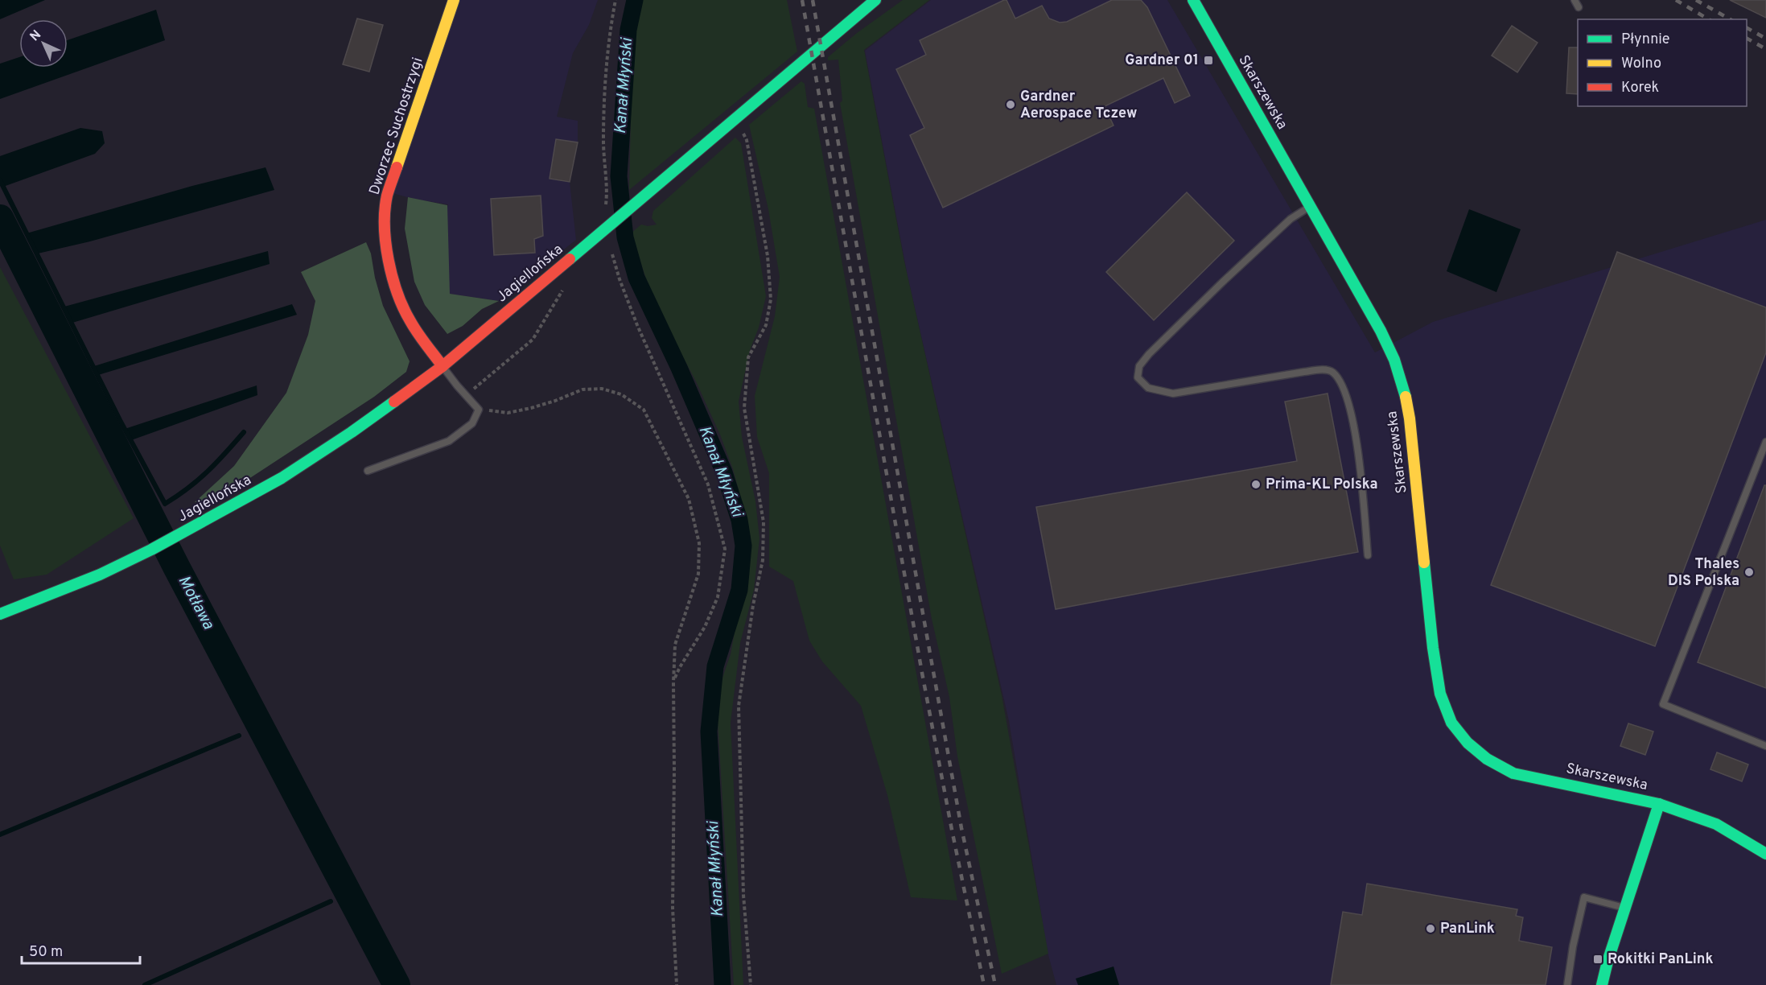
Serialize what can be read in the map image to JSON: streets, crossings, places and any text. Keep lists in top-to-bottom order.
{
  "streets": {
    "street": ["Skarszewska", "Dworzec Suchostrzygi", "Jagiellońska"]
  },
  "crossings": [
    ["Dworzec Suchostrzygi", "Jagiellońska"]
  ],
  "water": ["Kanał Młyński", "Motława"],
  "places": {
    "transit": ["Gardner 01", "Rokitki PanLink"],
    "other": [
      "Gardner Aerospace Tczew",
      "Prima-KL Polska",
      "Thales DIS Polska",
      "PanLink"
    ]
  },
  "legend": ["Płynnie", "Wolno", "Korek"],
  "scale_bar": "50 m",
  "north": "top left"
}
